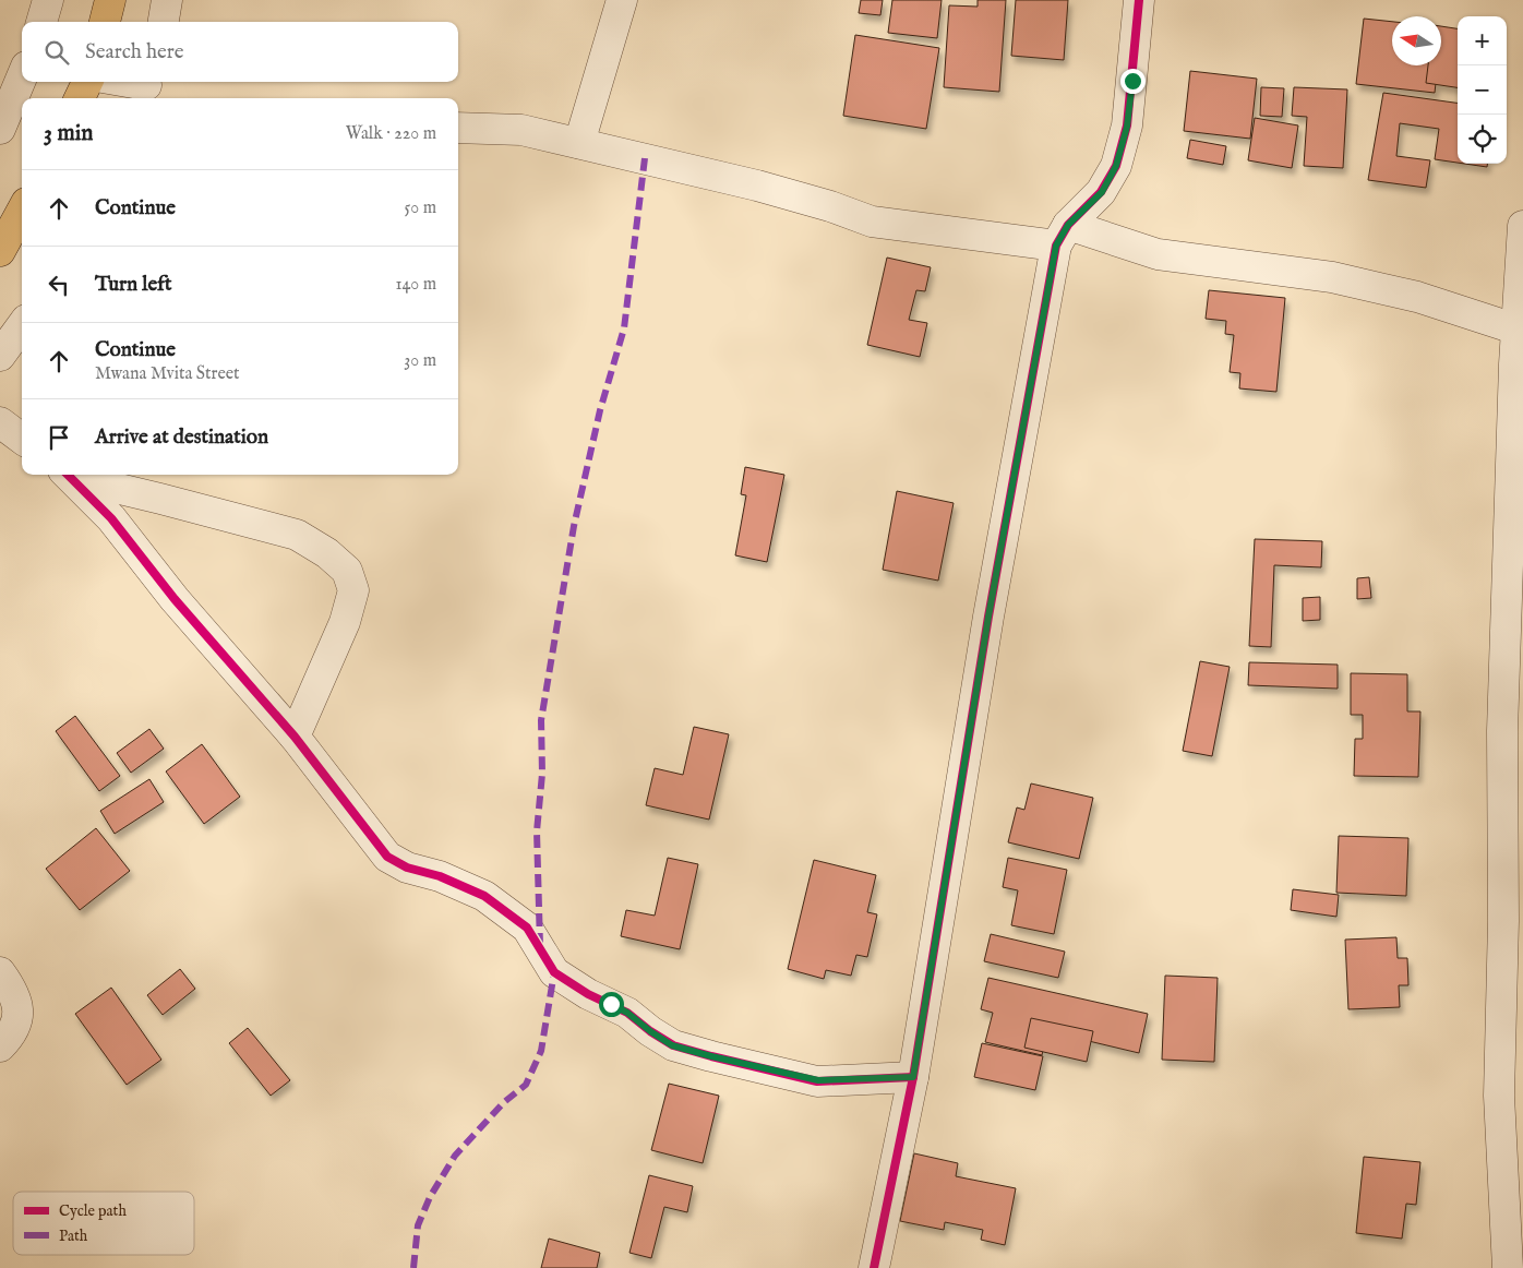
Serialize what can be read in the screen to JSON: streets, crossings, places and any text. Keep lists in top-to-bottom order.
{
  "legend": ["Cycle path", "Path"],
  "north": "left",
  "page": {
    "map_buttons": ["+", "−"],
    "search": "Search here",
    "heading": ["3 min", "Walk · 220 m"],
    "list": [
      ["Continue", "50 m"],
      ["Turn left", "140 m"],
      ["Continue", "Mwana Mvita Street", "30 m"],
      "Arrive at destination"
    ]
  }
}
